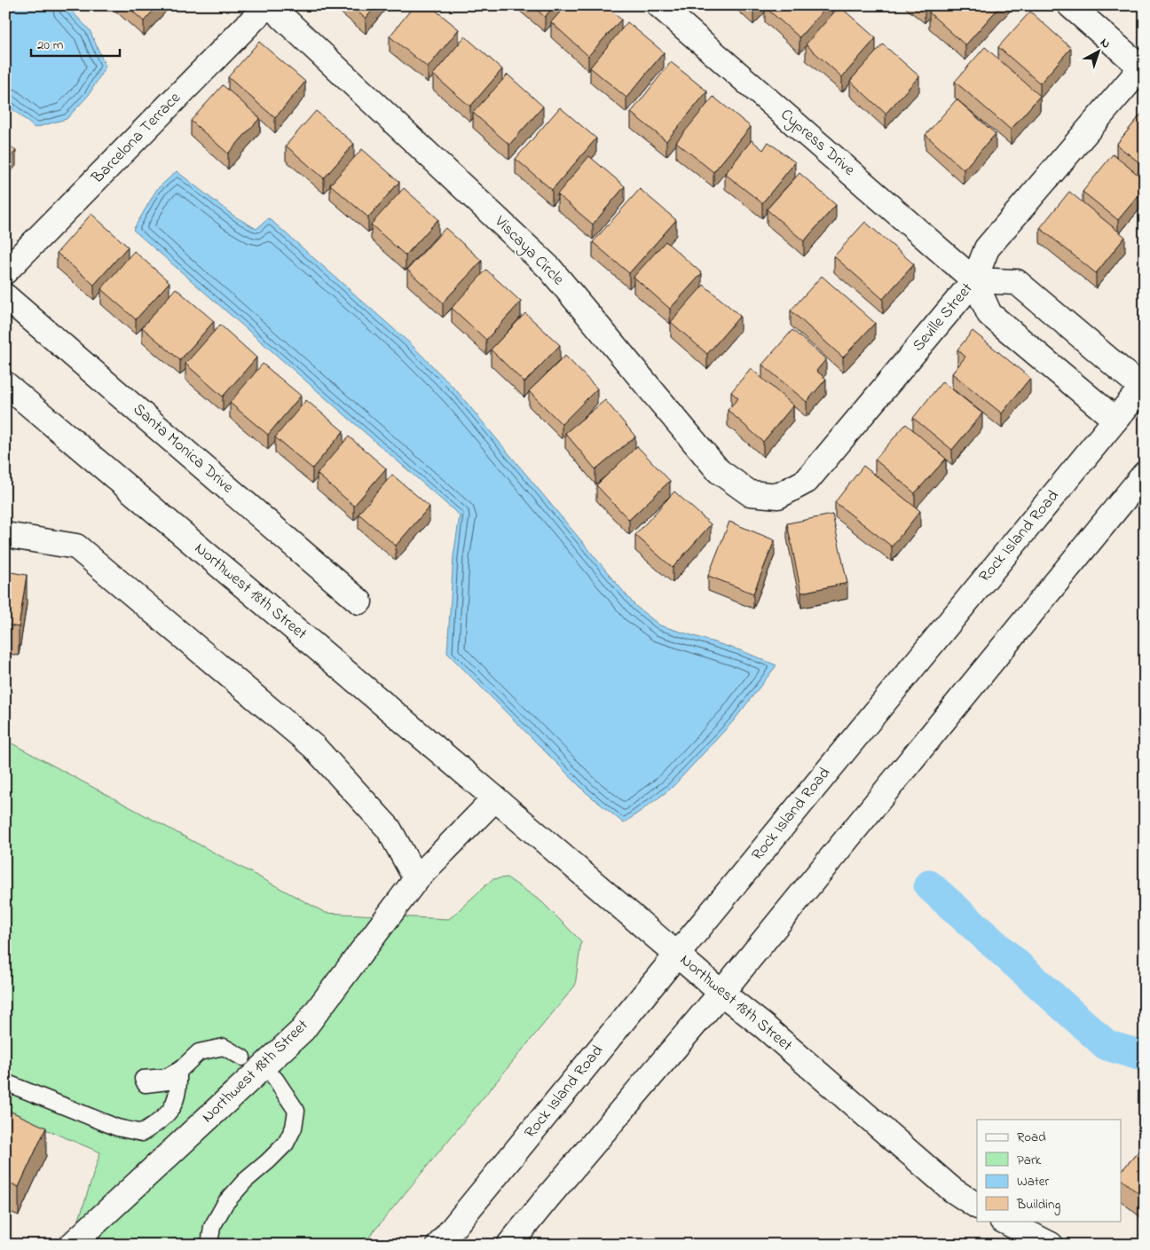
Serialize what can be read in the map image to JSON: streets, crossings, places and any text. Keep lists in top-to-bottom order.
{
  "streets": {
    "street": [
      "Barcelona Terrace",
      "Cypress Drive",
      "Viscaya Circle",
      "Seville Street",
      "Santa Monica Drive",
      "Rock Island Road",
      "Northwest 18th Street"
    ]
  },
  "crossings": [
    ["Barcelona Terrace", "Viscaya Circle"],
    ["Cypress Drive", "Seville Street"],
    ["Cypress Drive", "Rock Island Road"],
    ["Viscaya Circle", "Seville Street"],
    ["Rock Island Road", "Northwest 18th Street"]
  ],
  "legend": [
    "Road",
    "Park",
    "Water",
    "Building"
  ],
  "scale_bar": "20 m",
  "north": "top right"
}
